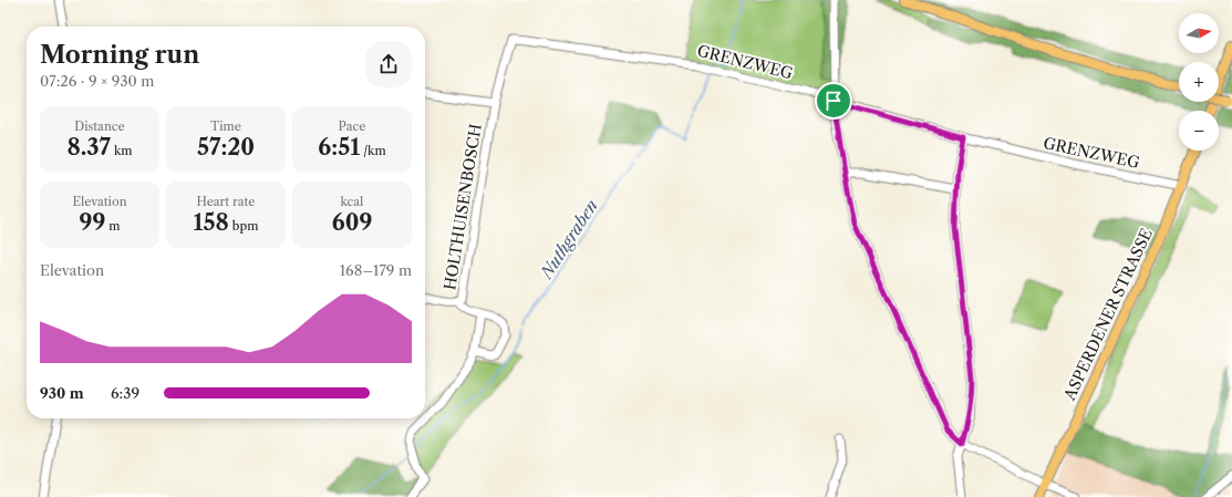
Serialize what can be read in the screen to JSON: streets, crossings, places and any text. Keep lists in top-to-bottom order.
{
  "streets": {
    "main road": ["ASPERDENER STRASSE"],
    "street": ["GRENZWEG", "HOLTHUISENBOSCH"]
  },
  "crossings": [
    ["GRENZWEG", "HOLTHUISENBOSCH"],
    ["GRENZWEG", "ASPERDENER STRASSE"]
  ],
  "water": ["Nuthgraben"],
  "north": "right",
  "page": {
    "map_buttons": ["+", "−"],
    "heading": ["Morning run", "07:26 · 9 × 930 m"],
    "stats": [
      ["Distance", "8.37 km"],
      ["Time", "57:20"],
      ["Pace", "6:51 /km"],
      ["Elevation", "99 m"],
      ["Heart rate", "158 bpm"],
      ["kcal", "609"]
    ],
    "chart": ["Elevation", "168–179 m"],
    "list": [
      {
        "name": "930 m",
        "note": "6:39"
      }
    ]
  }
}
